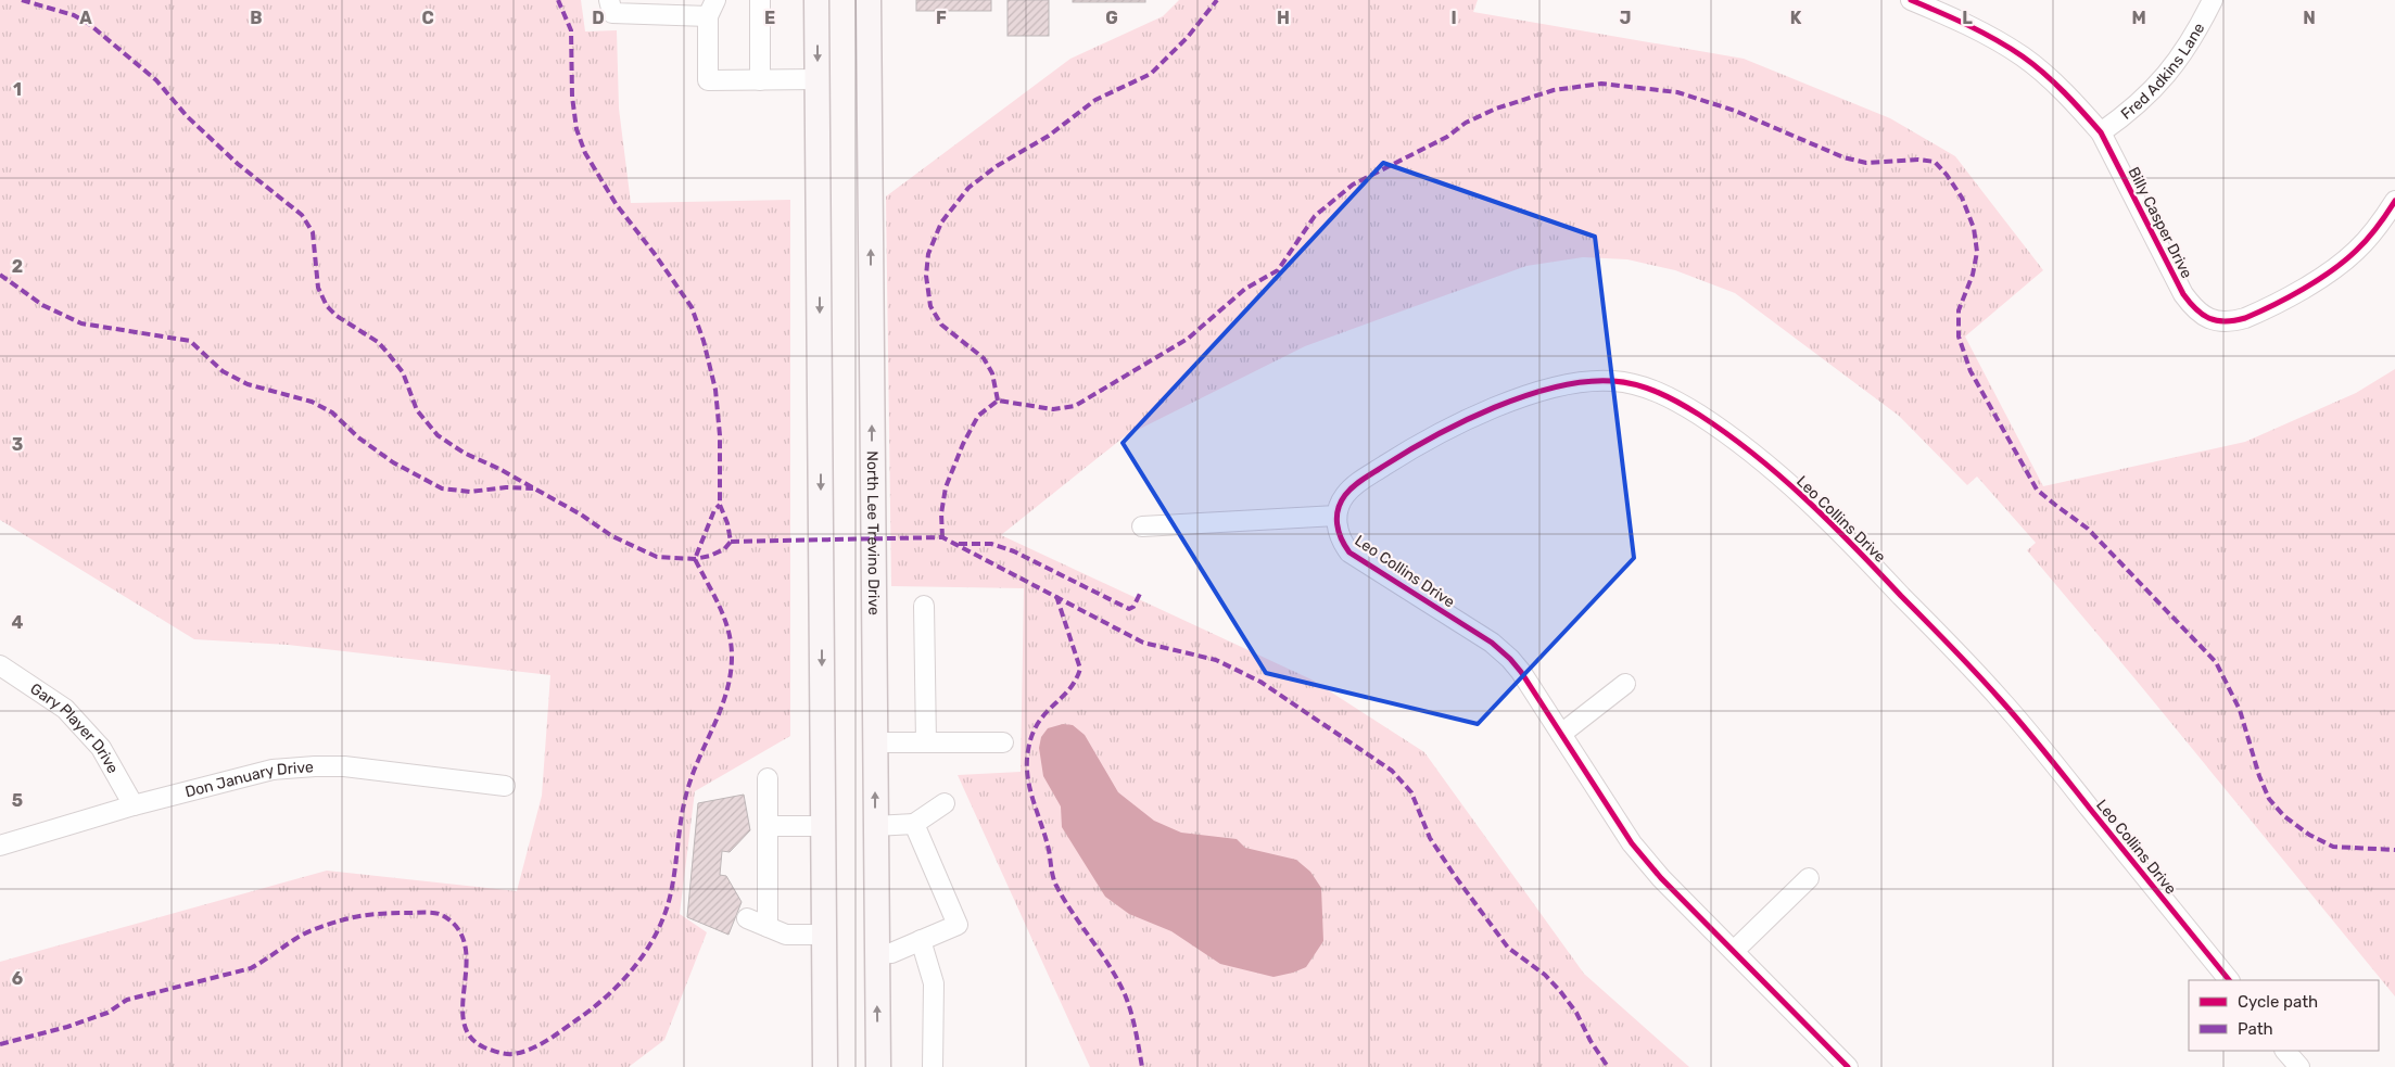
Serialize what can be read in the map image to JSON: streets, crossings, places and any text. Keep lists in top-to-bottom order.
{
  "streets": {
    "main road": ["North Lee Trevino Drive"],
    "street": [
      "Fred Adkins Lane",
      "Billy Casper Drive",
      "Leo Collins Drive",
      "Gary Player Drive",
      "Don January Drive"
    ]
  },
  "crossings": [
    ["Fred Adkins Lane", "Billy Casper Drive"],
    ["Gary Player Drive", "Don January Drive"]
  ],
  "legend": ["Cycle path", "Path"],
  "grid": {
    "columns": [
      "A",
      "B",
      "C",
      "D",
      "E",
      "F",
      "G",
      "H",
      "I",
      "J",
      "K",
      "L",
      "M",
      "N"
    ],
    "rows": [
      "1",
      "2",
      "3",
      "4",
      "5",
      "6"
    ]
  }
}
